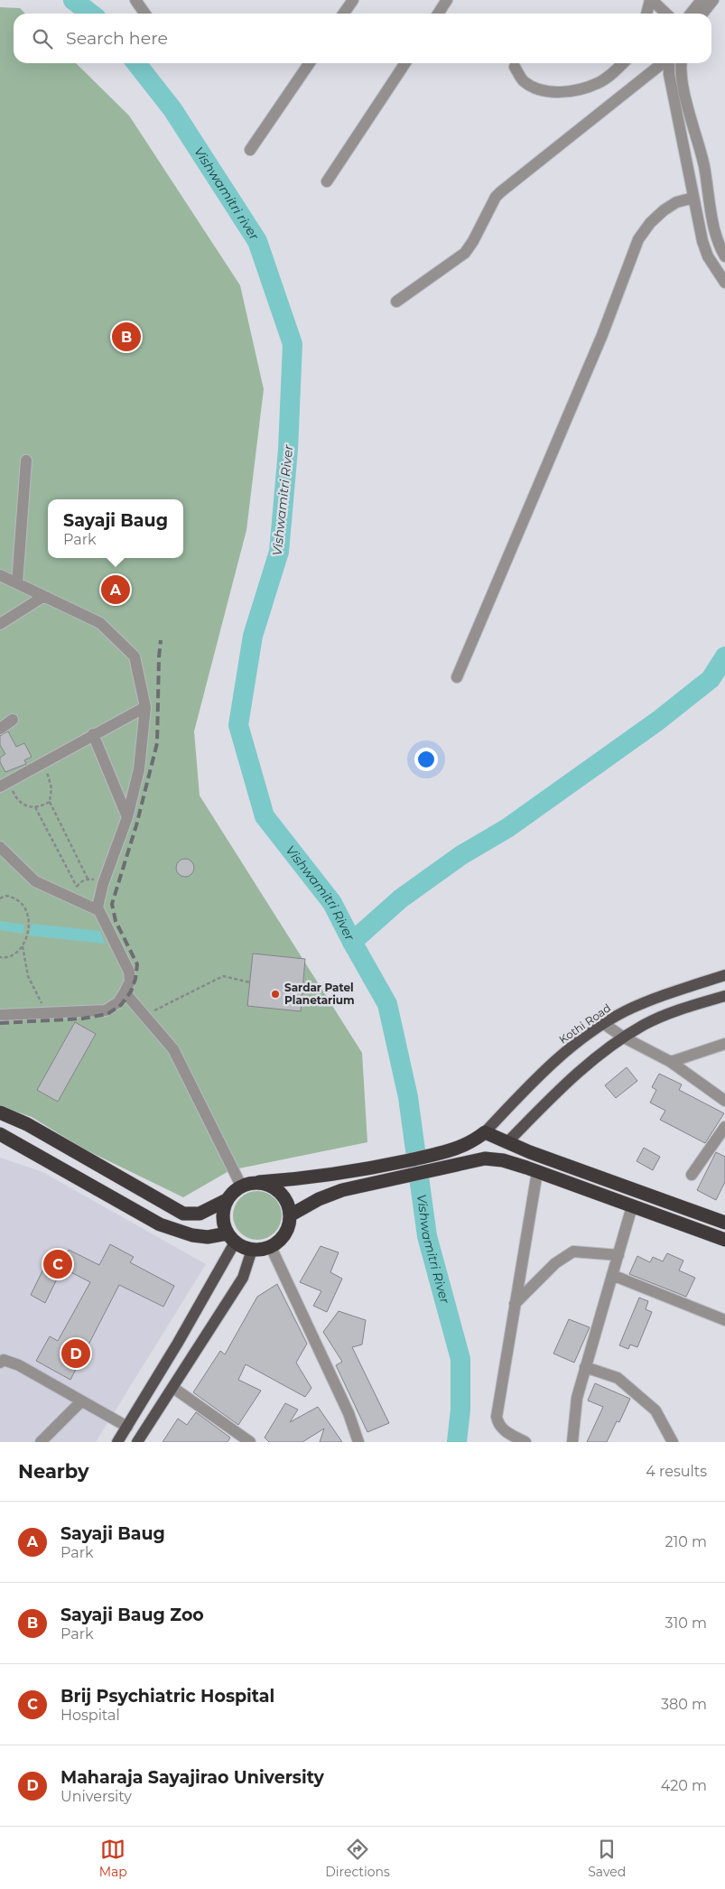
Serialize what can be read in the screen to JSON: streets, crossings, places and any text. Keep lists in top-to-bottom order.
{
  "streets": {
    "main road": ["Kothi Road"]
  },
  "water": ["Vishwamitri river", "Vishwamitri River"],
  "places": ["Sardar Patel Planetarium"],
  "page": {
    "search": "Search here",
    "pins": [
      "B",
      "A",
      "C",
      "D"
    ],
    "popup": ["Sayaji Baug", "Park"],
    "heading": ["Nearby", "4 results"],
    "list": [
      {
        "mark": "A",
        "name": "Sayaji Baug",
        "note": "Park",
        "value": "210 m"
      },
      {
        "mark": "B",
        "name": "Sayaji Baug Zoo",
        "note": "Park",
        "value": "310 m"
      },
      {
        "mark": "C",
        "name": "Brij Psychiatric Hospital",
        "note": "Hospital",
        "value": "380 m"
      },
      {
        "mark": "D",
        "name": "Maharaja Sayajirao University",
        "note": "University",
        "value": "420 m"
      }
    ],
    "nav": ["Map", "Directions", "Saved"]
  }
}
